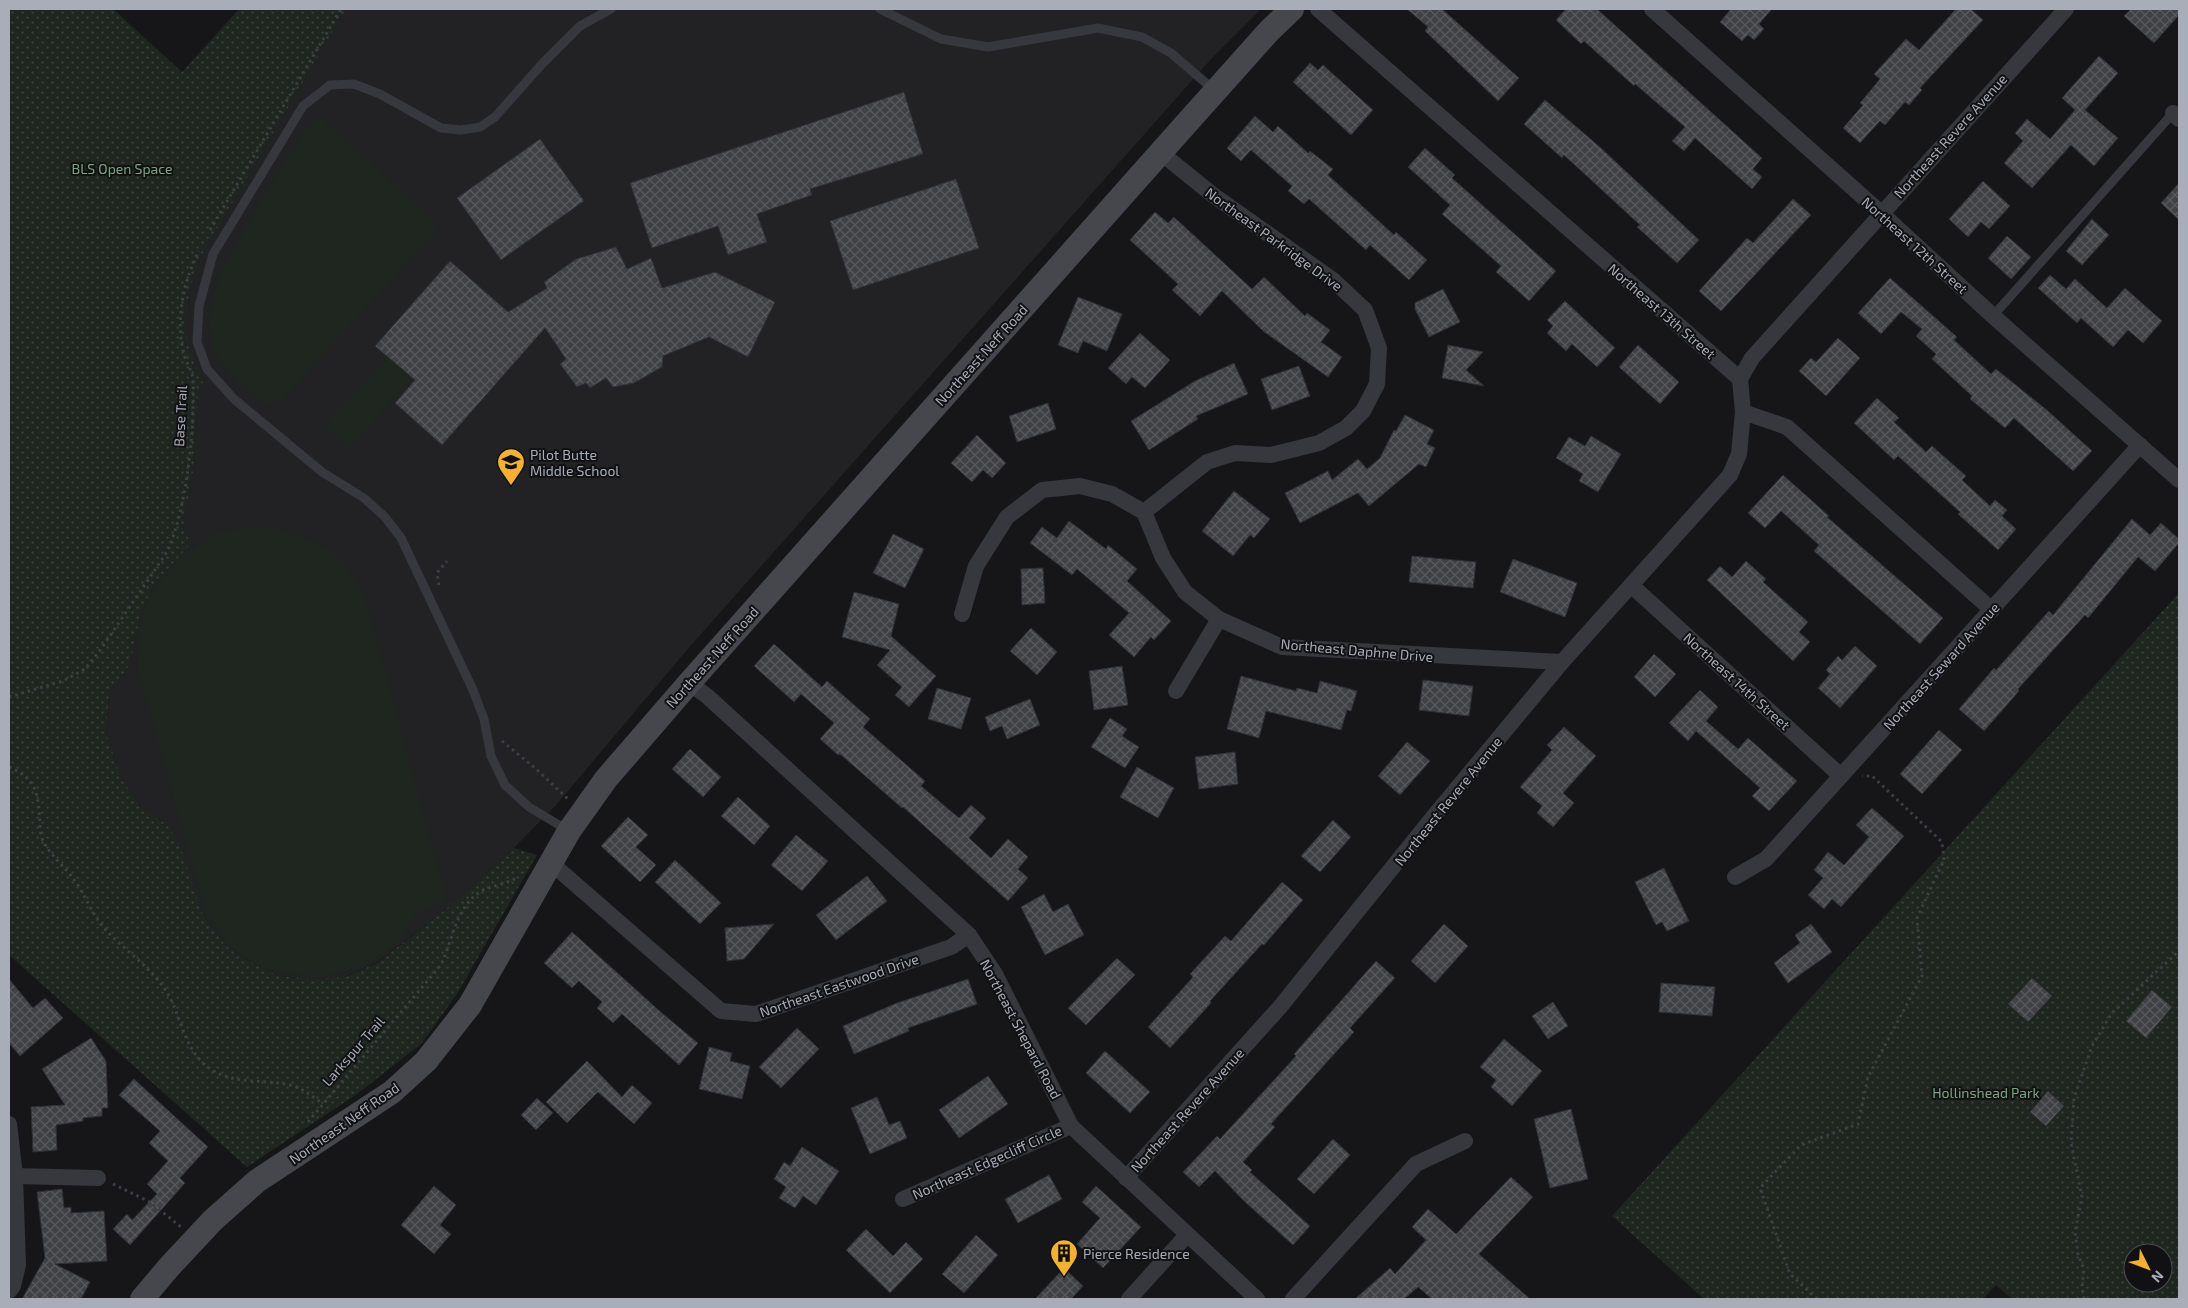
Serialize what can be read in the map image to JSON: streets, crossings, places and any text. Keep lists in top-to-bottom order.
{
  "streets": {
    "main road": ["Northeast Neff Road"],
    "street": [
      "Northeast Revere Avenue",
      "Northeast Parkridge Drive",
      "Northeast 12th Street",
      "Northeast 13th Street",
      "Northeast Daphne Drive",
      "Northeast Seward Avenue",
      "Northeast 14th Street",
      "Northeast Eastwood Drive",
      "Northeast Shepard Road",
      "Northeast Edgecliff Circle"
    ],
    "path": ["Base Trail", "Larkspur Trail"]
  },
  "crossings": [
    ["Northeast Revere Avenue", "Northeast 12th Street"],
    ["Northeast Revere Avenue", "Northeast 13th Street"],
    ["Northeast Revere Avenue", "Northeast Daphne Drive"],
    ["Northeast Revere Avenue", "Northeast 14th Street"],
    ["Northeast Revere Avenue", "Northeast Shepard Road"],
    ["Northeast Parkridge Drive", "Northeast Neff Road"],
    ["Northeast Parkridge Drive", "Northeast Daphne Drive"],
    ["Northeast 12th Street", "Northeast Seward Avenue"],
    ["Northeast Neff Road", "Northeast Eastwood Drive"],
    ["Northeast Neff Road", "Northeast Shepard Road"],
    ["Northeast Seward Avenue", "Northeast 14th Street"],
    ["Northeast Eastwood Drive", "Northeast Shepard Road"],
    ["Northeast Shepard Road", "Northeast Edgecliff Circle"]
  ],
  "parks": ["BLS Open Space", "Hollinshead Park"],
  "places": {
    "school or university": ["Pilot Butte Middle School"],
    "building": ["Pierce Residence"]
  },
  "north": "bottom right"
}
